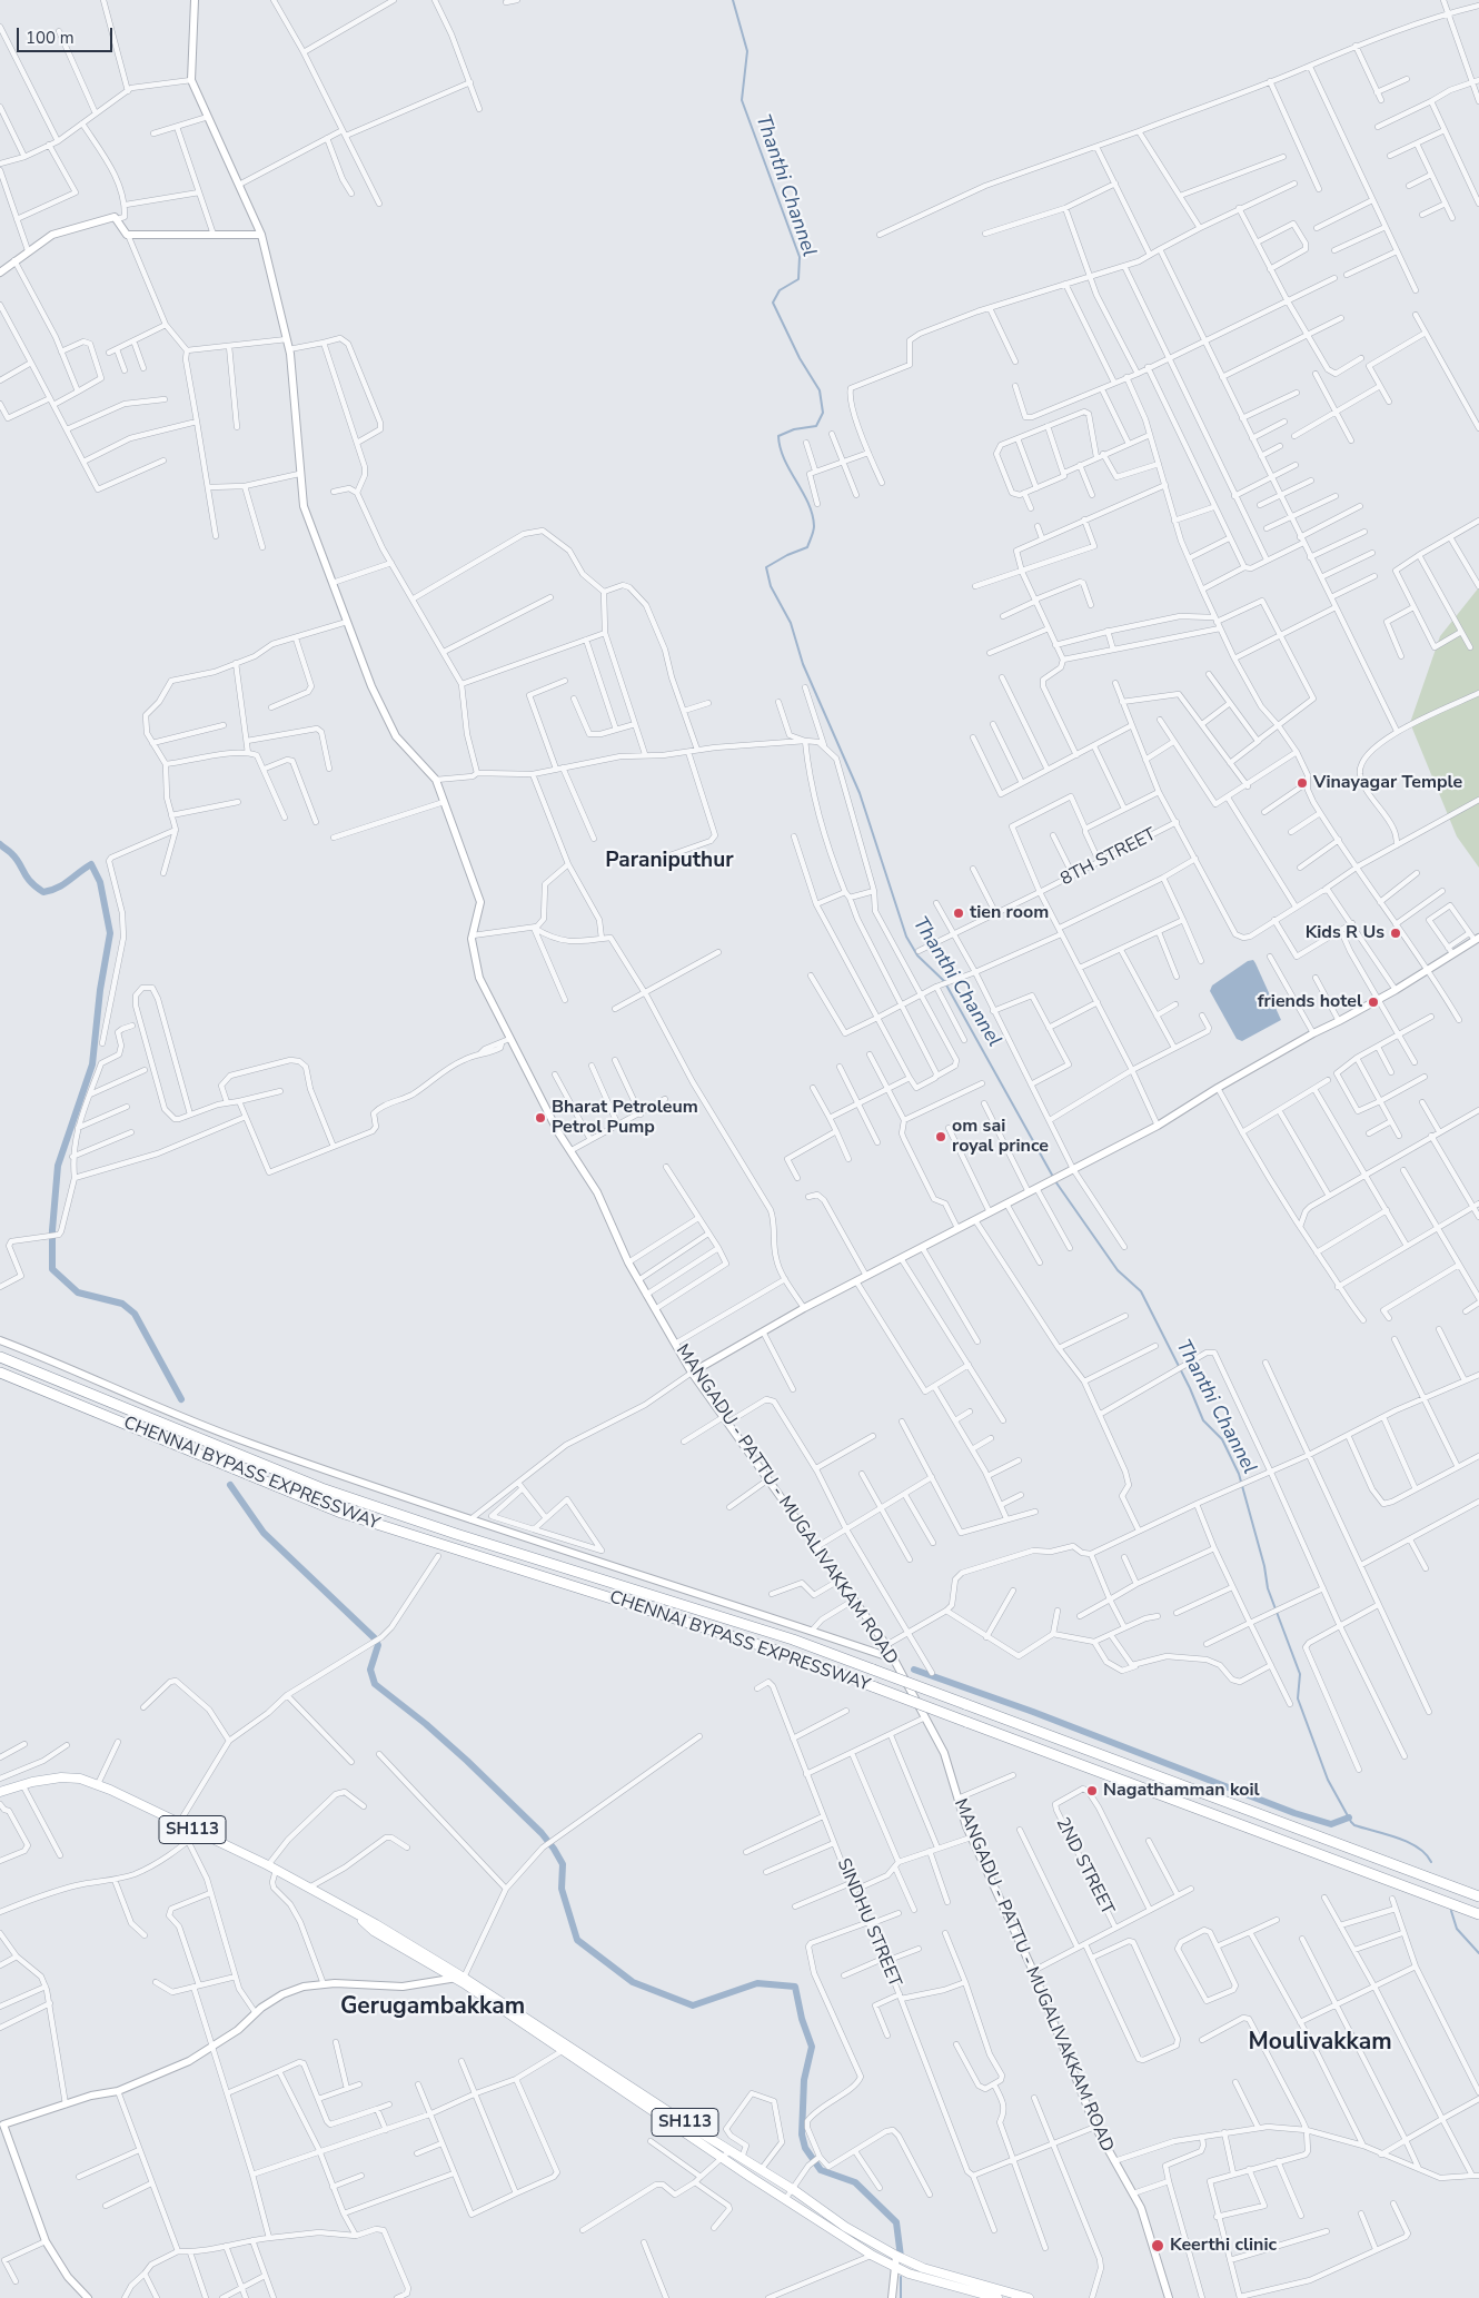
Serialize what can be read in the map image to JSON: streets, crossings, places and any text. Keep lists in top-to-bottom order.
{
  "streets": {
    "highway": ["CHENNAI BYPASS EXPRESSWAY"],
    "main road": ["SH113"],
    "street": [
      "8TH STREET",
      "MANGADU - PATTU - MUGALIVAKKAM ROAD",
      "2ND STREET",
      "SINDHU STREET"
    ]
  },
  "districts": ["Paraniputhur", "Gerugambakkam", "Moulivakkam"],
  "water": ["Thanthi Channel"],
  "places": [
    "Vinayagar Temple",
    "tien room",
    "Kids R Us",
    "friends hotel",
    "Bharat Petroleum Petrol Pump",
    "om sai royal prince",
    "Nagathamman koil",
    "Keerthi clinic"
  ],
  "scale_bar": "100 m"
}
